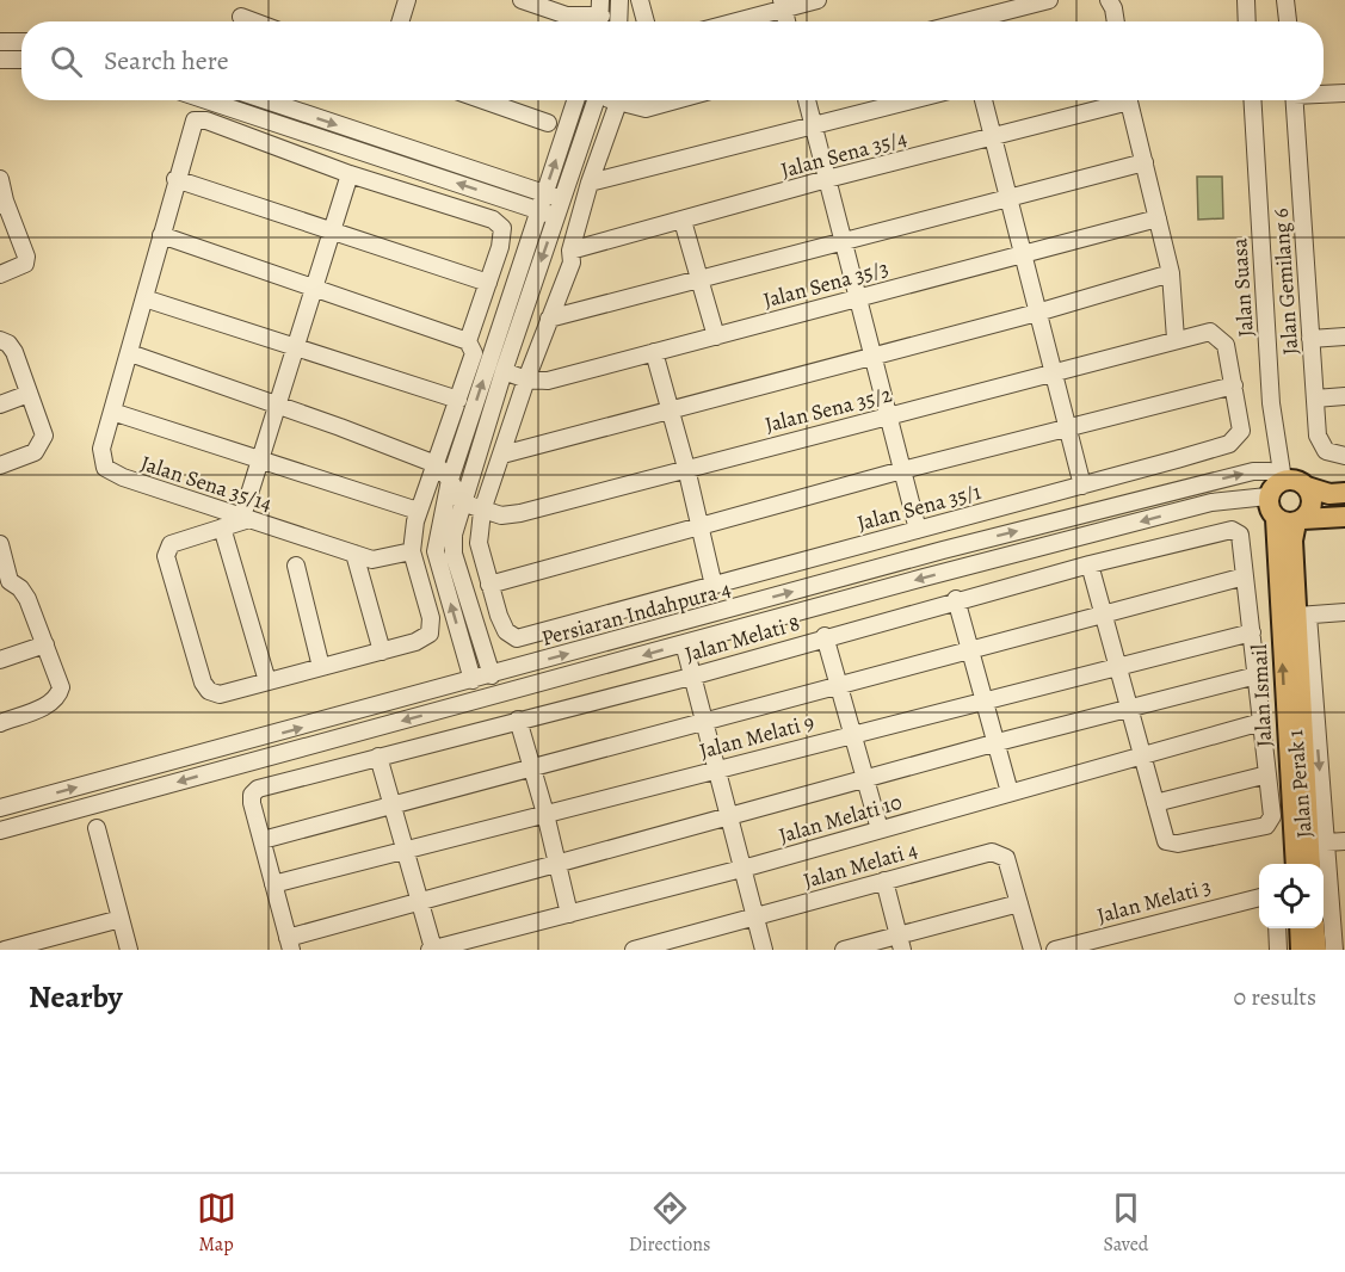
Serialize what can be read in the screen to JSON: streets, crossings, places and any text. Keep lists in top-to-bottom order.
{
  "streets": {
    "main road": ["Jalan Ismail"],
    "street": [
      "Jalan Sena 35/4",
      "Jalan Gemilang 6",
      "Jalan Sena 35/3",
      "Jalan Suasa",
      "Jalan Sena 35/2",
      "Jalan Sena 35/14",
      "Jalan Sena 35/1",
      "Persiaran Indahpura 4",
      "Jalan Melati 8",
      "Jalan Melati 9",
      "Jalan Perak 1",
      "Jalan Melati 10",
      "Jalan Melati 4",
      "Jalan Melati 3"
    ]
  },
  "crossings": [
    ["Jalan Suasa", "Persiaran Indahpura 4"],
    ["Jalan Suasa", "Jalan Ismail"],
    ["Jalan Sena 35/2", "Jalan Sena 35/1"],
    ["Persiaran Indahpura 4", "Jalan Ismail"],
    ["Jalan Ismail", "Jalan Perak 1"]
  ],
  "page": {
    "search": "Search here",
    "heading": ["Nearby", "0 results"],
    "nav": ["Map", "Directions", "Saved"]
  }
}
